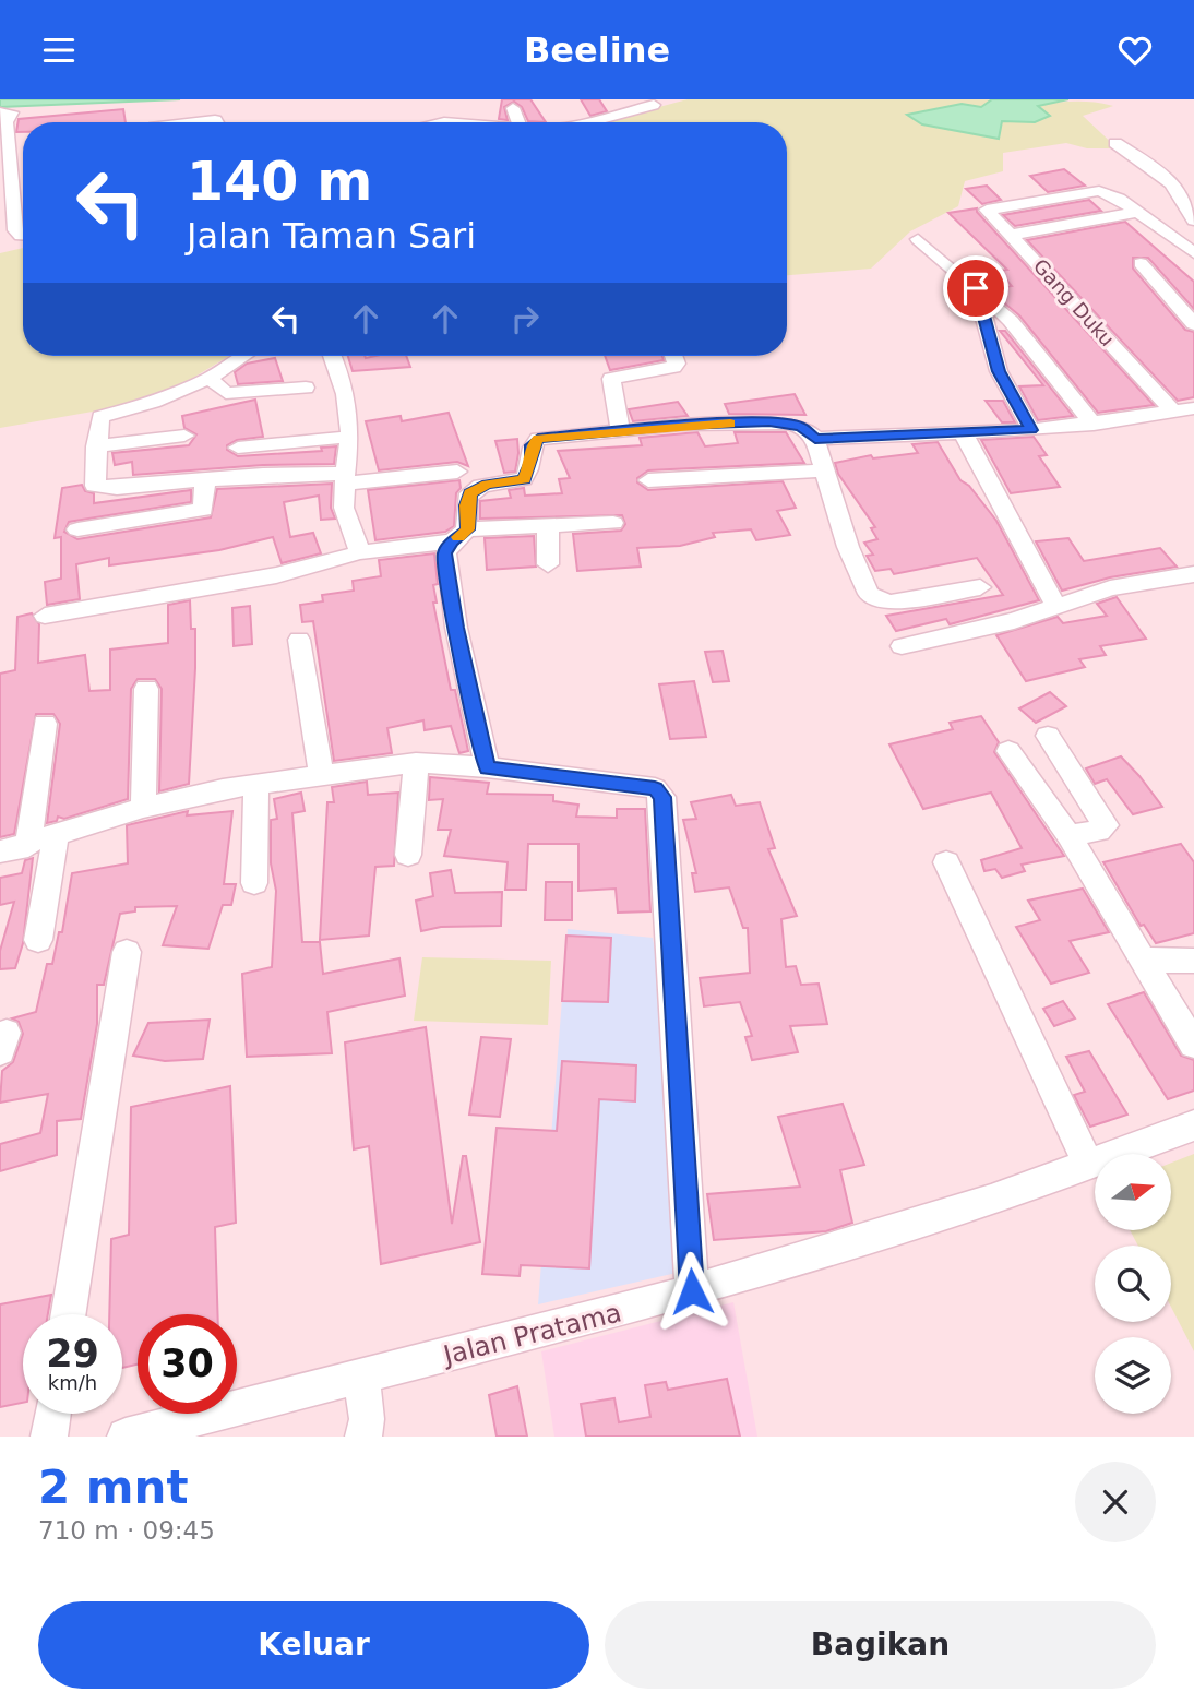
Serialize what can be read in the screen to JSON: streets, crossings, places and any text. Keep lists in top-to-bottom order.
{
  "streets": {
    "street": ["Gang Duku", "Jalan Pratama"]
  },
  "north": "right",
  "page": {
    "header": "Beeline",
    "turn": ["140 m", "Jalan Taman Sari"],
    "speed": "29 km/h",
    "limit": "30",
    "heading": ["2 mnt", "710 m · 09:45"],
    "buttons": ["Keluar", "Bagikan"]
  }
}
